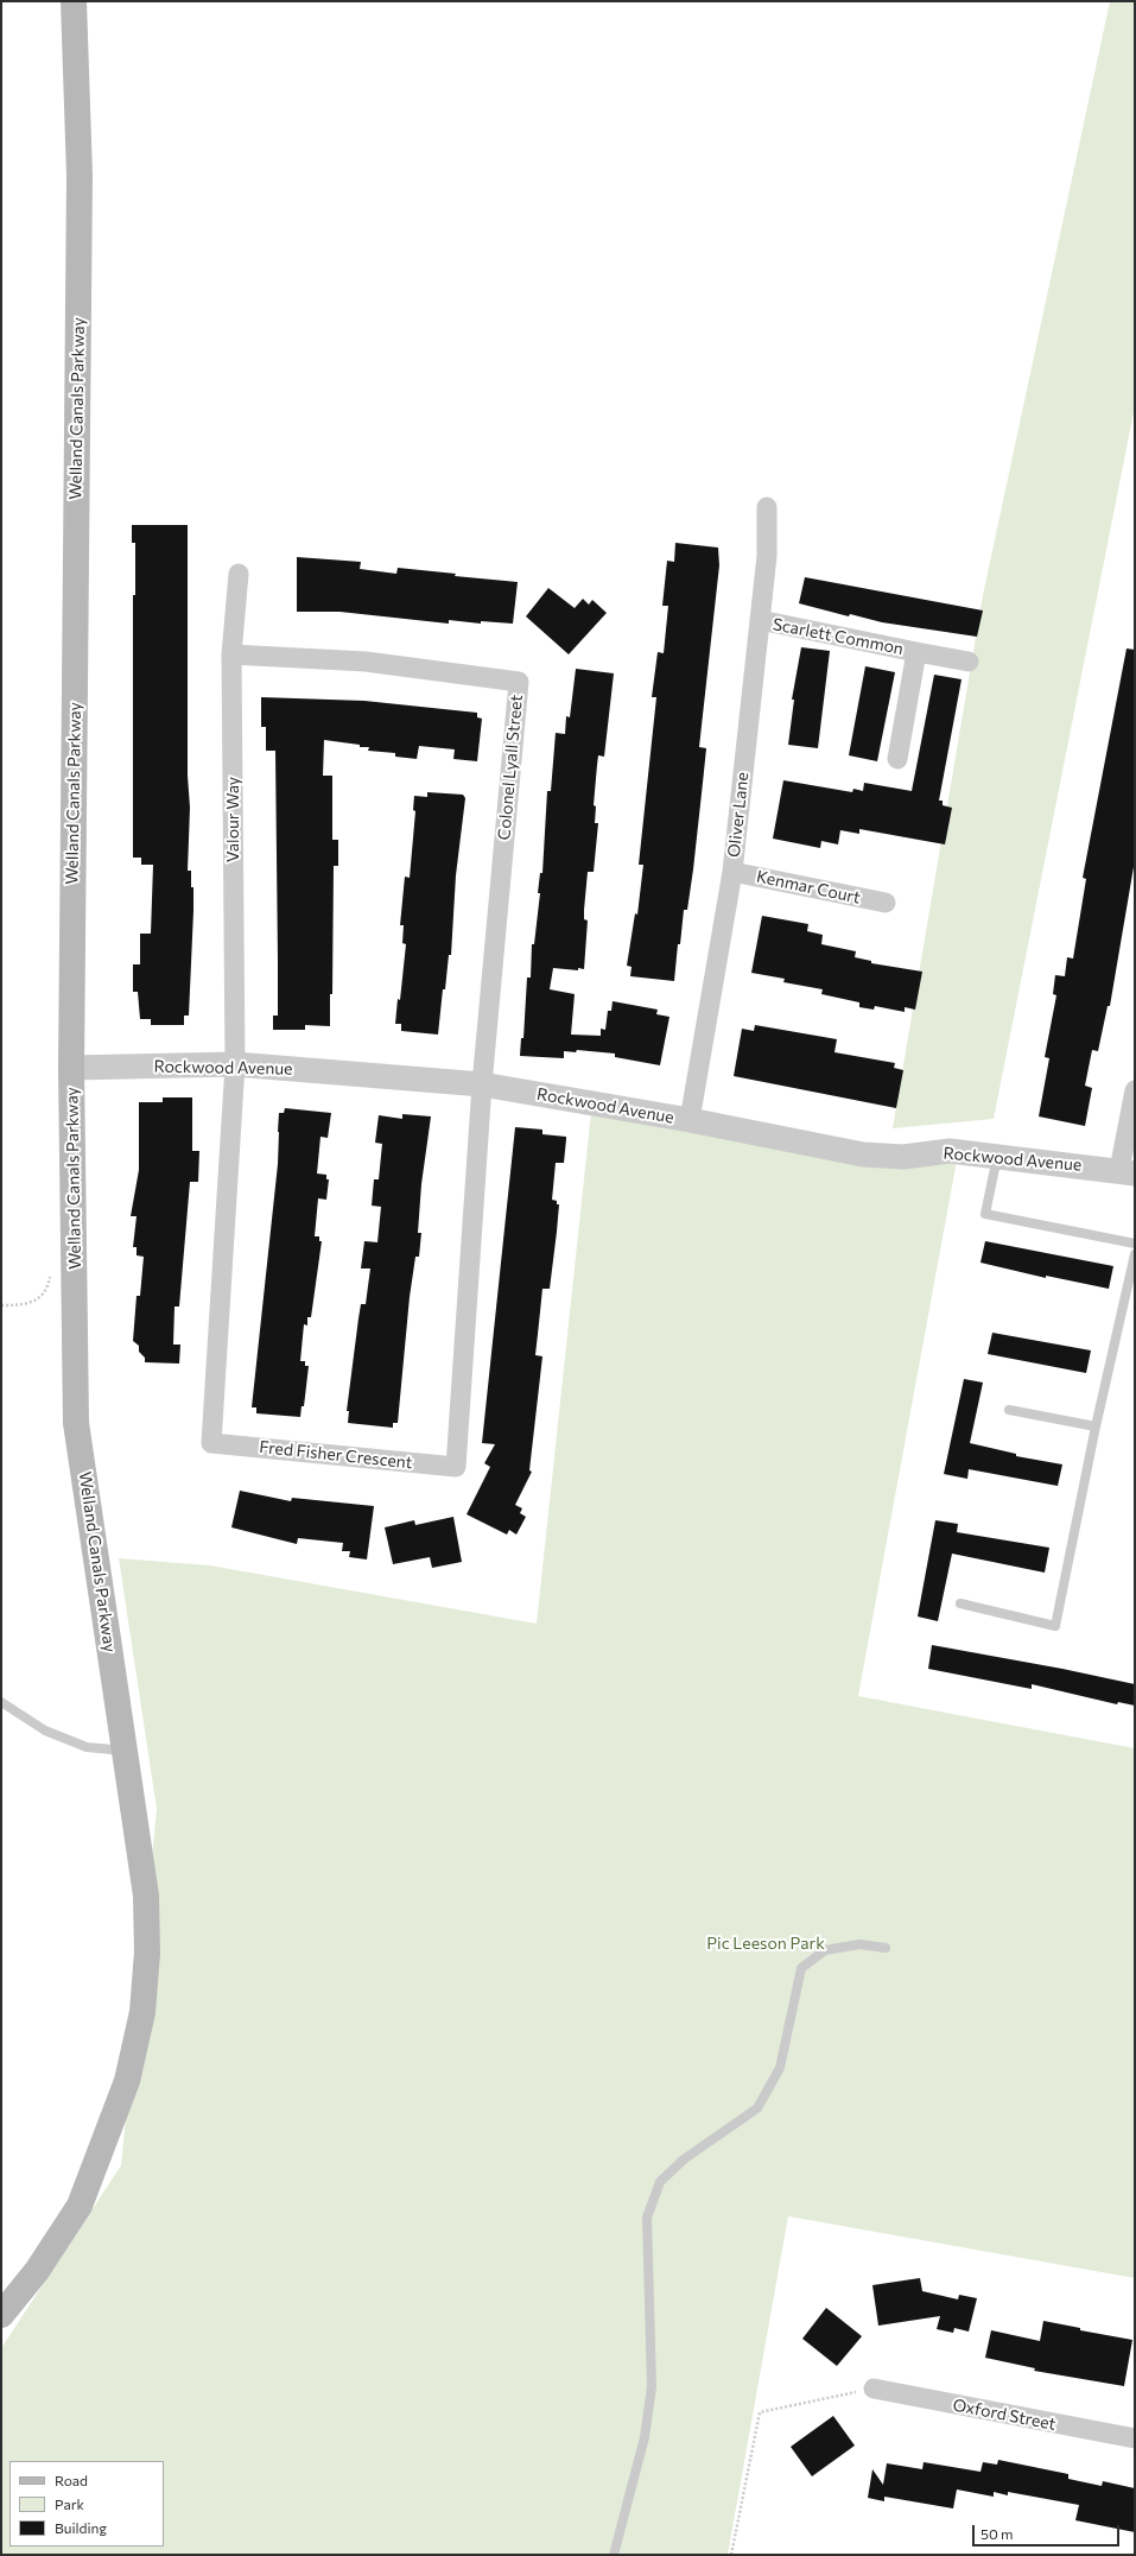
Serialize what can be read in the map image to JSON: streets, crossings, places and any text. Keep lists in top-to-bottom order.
{
  "streets": {
    "main road": ["Welland Canals Parkway"],
    "street": [
      "Scarlett Common",
      "Colonel Lyall Street",
      "Oliver Lane",
      "Valour Way",
      "Kenmar Court",
      "Rockwood Avenue",
      "Fred Fisher Crescent",
      "Oxford Street"
    ]
  },
  "crossings": [
    ["Welland Canals Parkway", "Rockwood Avenue"],
    ["Scarlett Common", "Oliver Lane"],
    ["Colonel Lyall Street", "Valour Way"],
    ["Colonel Lyall Street", "Rockwood Avenue"],
    ["Colonel Lyall Street", "Fred Fisher Crescent"],
    ["Oliver Lane", "Kenmar Court"],
    ["Oliver Lane", "Rockwood Avenue"],
    ["Valour Way", "Rockwood Avenue"],
    ["Valour Way", "Fred Fisher Crescent"],
    ["Rockwood Avenue", "Fred Fisher Crescent"]
  ],
  "parks": ["Pic Leeson Park"],
  "legend": ["Road", "Park", "Building"],
  "scale_bar": "50 m"
}
